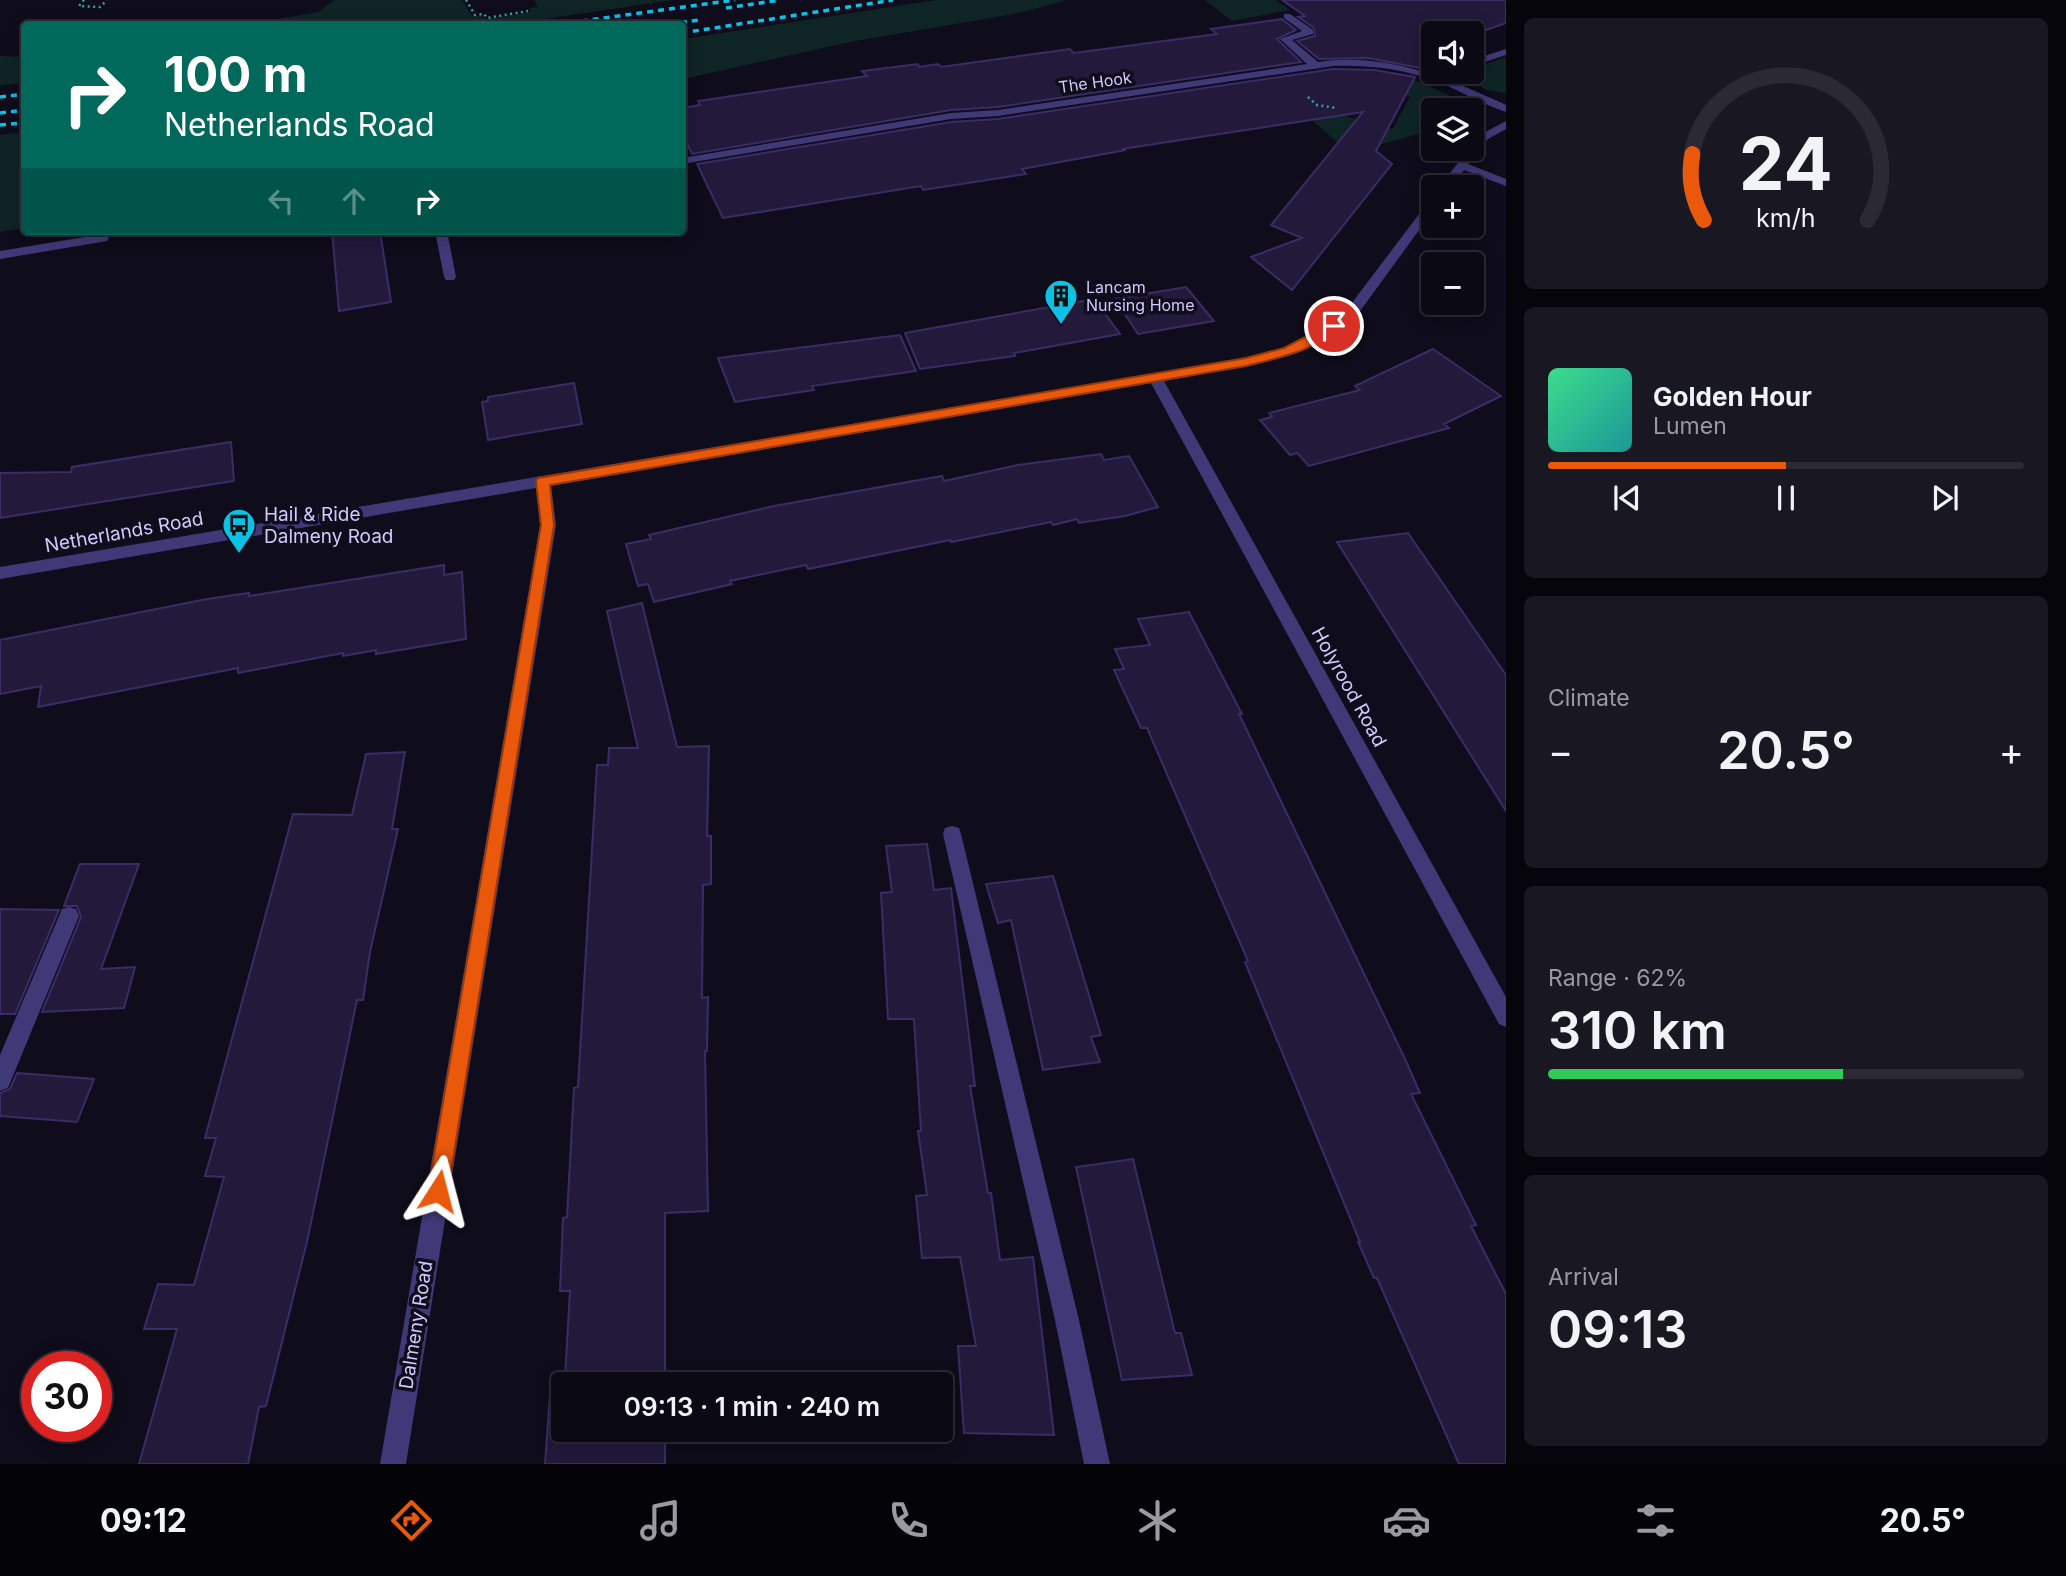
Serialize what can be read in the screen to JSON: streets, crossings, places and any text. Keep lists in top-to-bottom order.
{
  "streets": {
    "street": [
      "The Hook",
      "Netherlands Road",
      "Holyrood Road",
      "Dalmeny Road"
    ]
  },
  "crossings": [
    ["Netherlands Road", "Holyrood Road"],
    ["Netherlands Road", "Dalmeny Road"]
  ],
  "places": {
    "building": ["Lancam Nursing Home"],
    "bus stop": ["Hail & Ride Dalmeny Road"]
  },
  "page": {
    "map_buttons": ["+", "−"],
    "turn": ["100 m", "Netherlands Road"],
    "song": ["Golden Hour", "Lumen"],
    "tile": [
      "Climate",
      ["Range · 62%", "310 km"],
      ["Arrival", "09:13"]
    ],
    "heat": ["−", "20.5°", "+"],
    "limit": "30",
    "trip": "09:13 · 1 min · 240 m",
    "tabs": ["09:12", "20.5°"],
    "gauge": ["24", "km/h"]
  }
}
